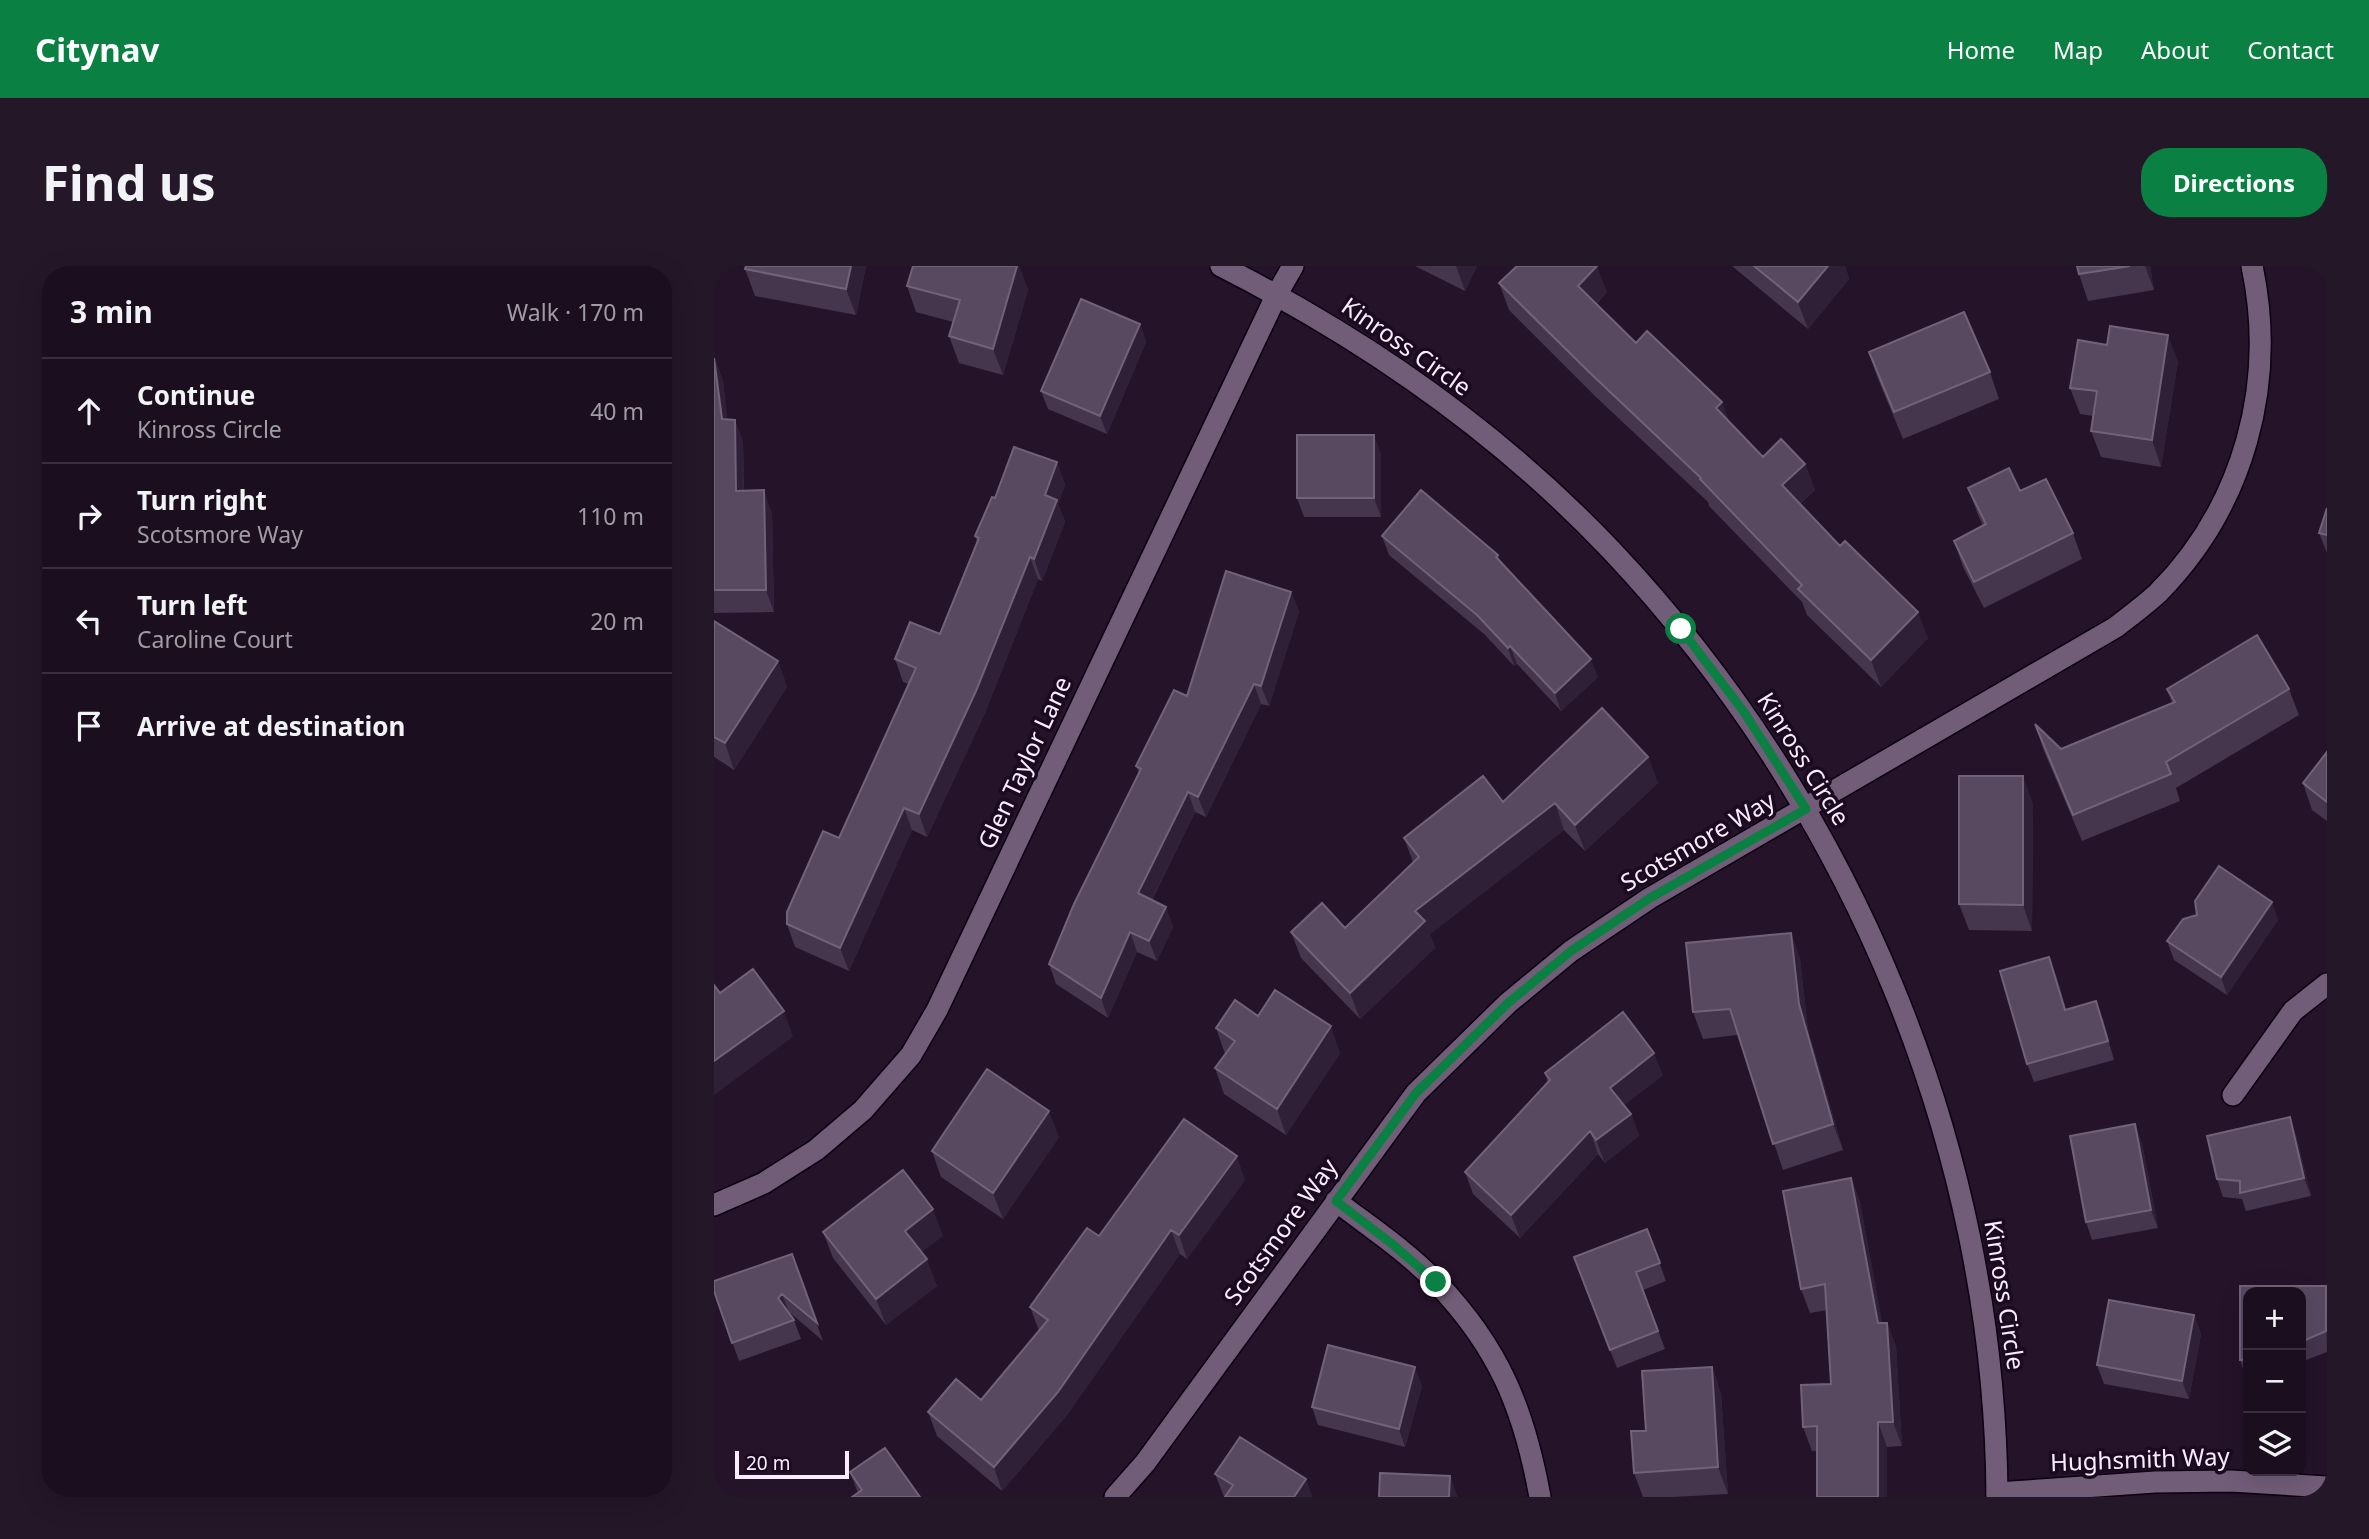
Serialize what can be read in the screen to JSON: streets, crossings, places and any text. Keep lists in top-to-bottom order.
{
  "streets": {
    "street": [
      "Kinross Circle",
      "Glen Taylor Lane",
      "Scotsmore Way",
      "Hughsmith Way"
    ]
  },
  "crossings": [
    ["Kinross Circle", "Glen Taylor Lane"],
    ["Kinross Circle", "Scotsmore Way"],
    ["Kinross Circle", "Hughsmith Way"]
  ],
  "scale_bar": "20 m",
  "page": {
    "header": "Citynav",
    "nav": [
      "Home",
      "Map",
      "About",
      "Contact"
    ],
    "buttons": "Directions",
    "title": "Find us",
    "heading": ["3 min", "Walk · 170 m"],
    "list": [
      ["Continue", "Kinross Circle", "40 m"],
      ["Turn right", "Scotsmore Way", "110 m"],
      ["Turn left", "Caroline Court", "20 m"],
      "Arrive at destination"
    ],
    "map_buttons": ["+", "−"],
    "scale": "20 m"
  }
}
